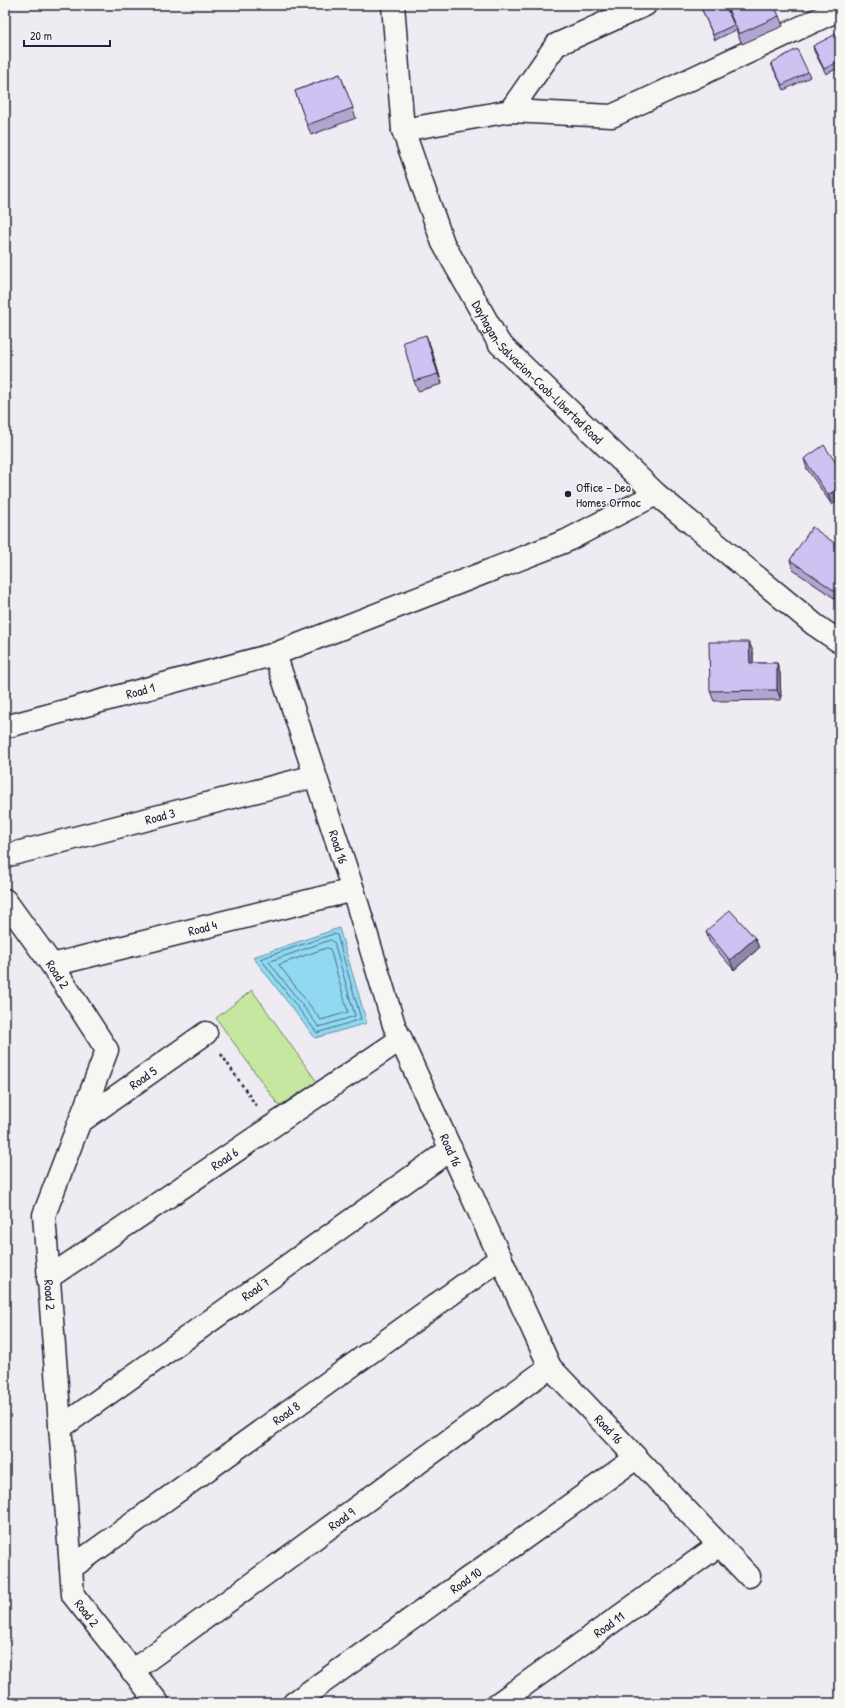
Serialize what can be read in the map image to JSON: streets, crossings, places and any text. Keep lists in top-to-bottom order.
{
  "streets": {
    "street": [
      "Dayhagan-Salvacion-Coob-Libertad Road",
      "Road 1",
      "Road 3",
      "Road 16",
      "Road 4",
      "Road 2",
      "Road 5",
      "Road 6",
      "Road 7",
      "Road 8",
      "Road 9",
      "Road 10",
      "Road 11"
    ]
  },
  "crossings": [
    ["Dayhagan-Salvacion-Coob-Libertad Road", "Road 1"],
    ["Road 1", "Road 16"],
    ["Road 3", "Road 16"],
    ["Road 16", "Road 4"],
    ["Road 16", "Road 6"],
    ["Road 16", "Road 7"],
    ["Road 16", "Road 8"],
    ["Road 16", "Road 9"],
    ["Road 16", "Road 10"],
    ["Road 16", "Road 11"],
    ["Road 4", "Road 2"],
    ["Road 2", "Road 5"],
    ["Road 2", "Road 6"],
    ["Road 2", "Road 7"],
    ["Road 2", "Road 8"],
    ["Road 2", "Road 9"]
  ],
  "places": ["Office - Deo Homes Ormoc"],
  "scale_bar": "20 m"
}
